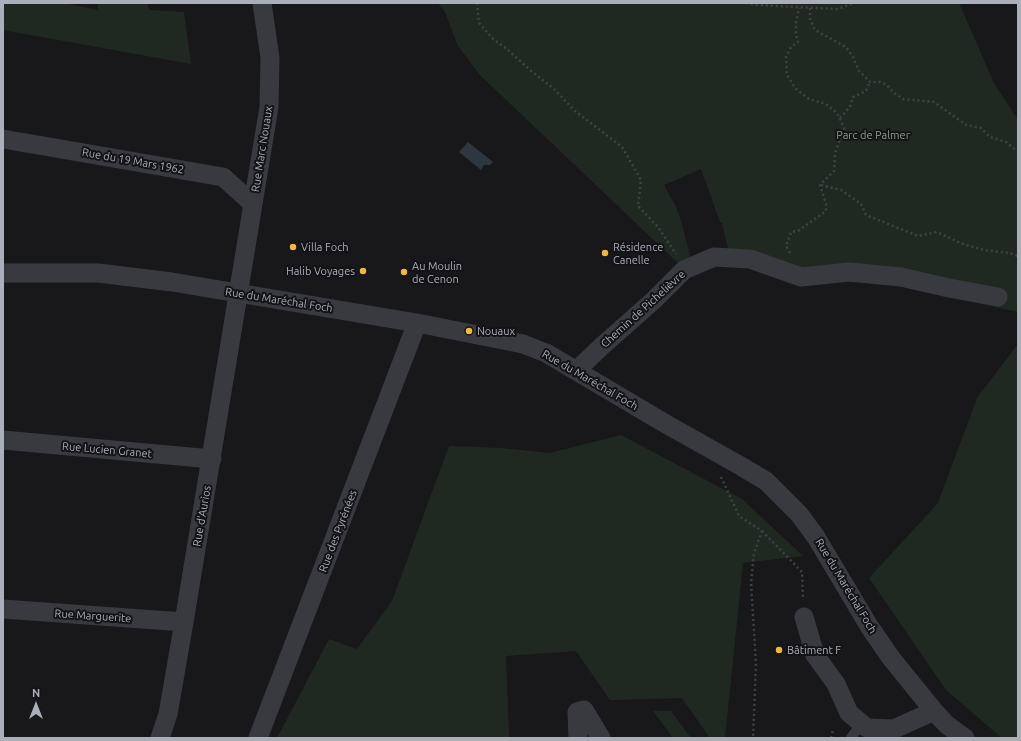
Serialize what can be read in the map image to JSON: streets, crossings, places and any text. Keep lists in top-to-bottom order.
{
  "streets": {
    "street": [
      "Rue Marc Nouaux",
      "Rue du 19 Mars 1962",
      "Rue du Maréchal Foch",
      "Chemin de Pichelièvre",
      "Rue Lucien Granet",
      "Rue d'Aurios",
      "Rue des Pyrénées",
      "Rue Marguerite"
    ]
  },
  "crossings": [
    ["Rue Marc Nouaux", "Rue du 19 Mars 1962"],
    ["Rue Marc Nouaux", "Rue du Maréchal Foch"],
    ["Rue Marc Nouaux", "Rue d'Aurios"],
    ["Rue du Maréchal Foch", "Chemin de Pichelièvre"],
    ["Rue du Maréchal Foch", "Rue d'Aurios"],
    ["Rue du Maréchal Foch", "Rue des Pyrénées"],
    ["Rue Lucien Granet", "Rue d'Aurios"],
    ["Rue d'Aurios", "Rue Marguerite"]
  ],
  "parks": ["Parc de Palmer"],
  "places": [
    "Villa Foch",
    "Résidence Canelle",
    "Halib Voyages",
    "Au Moulin de Cenon",
    "Nouaux",
    "Bâtiment F"
  ],
  "north": "top"
}
